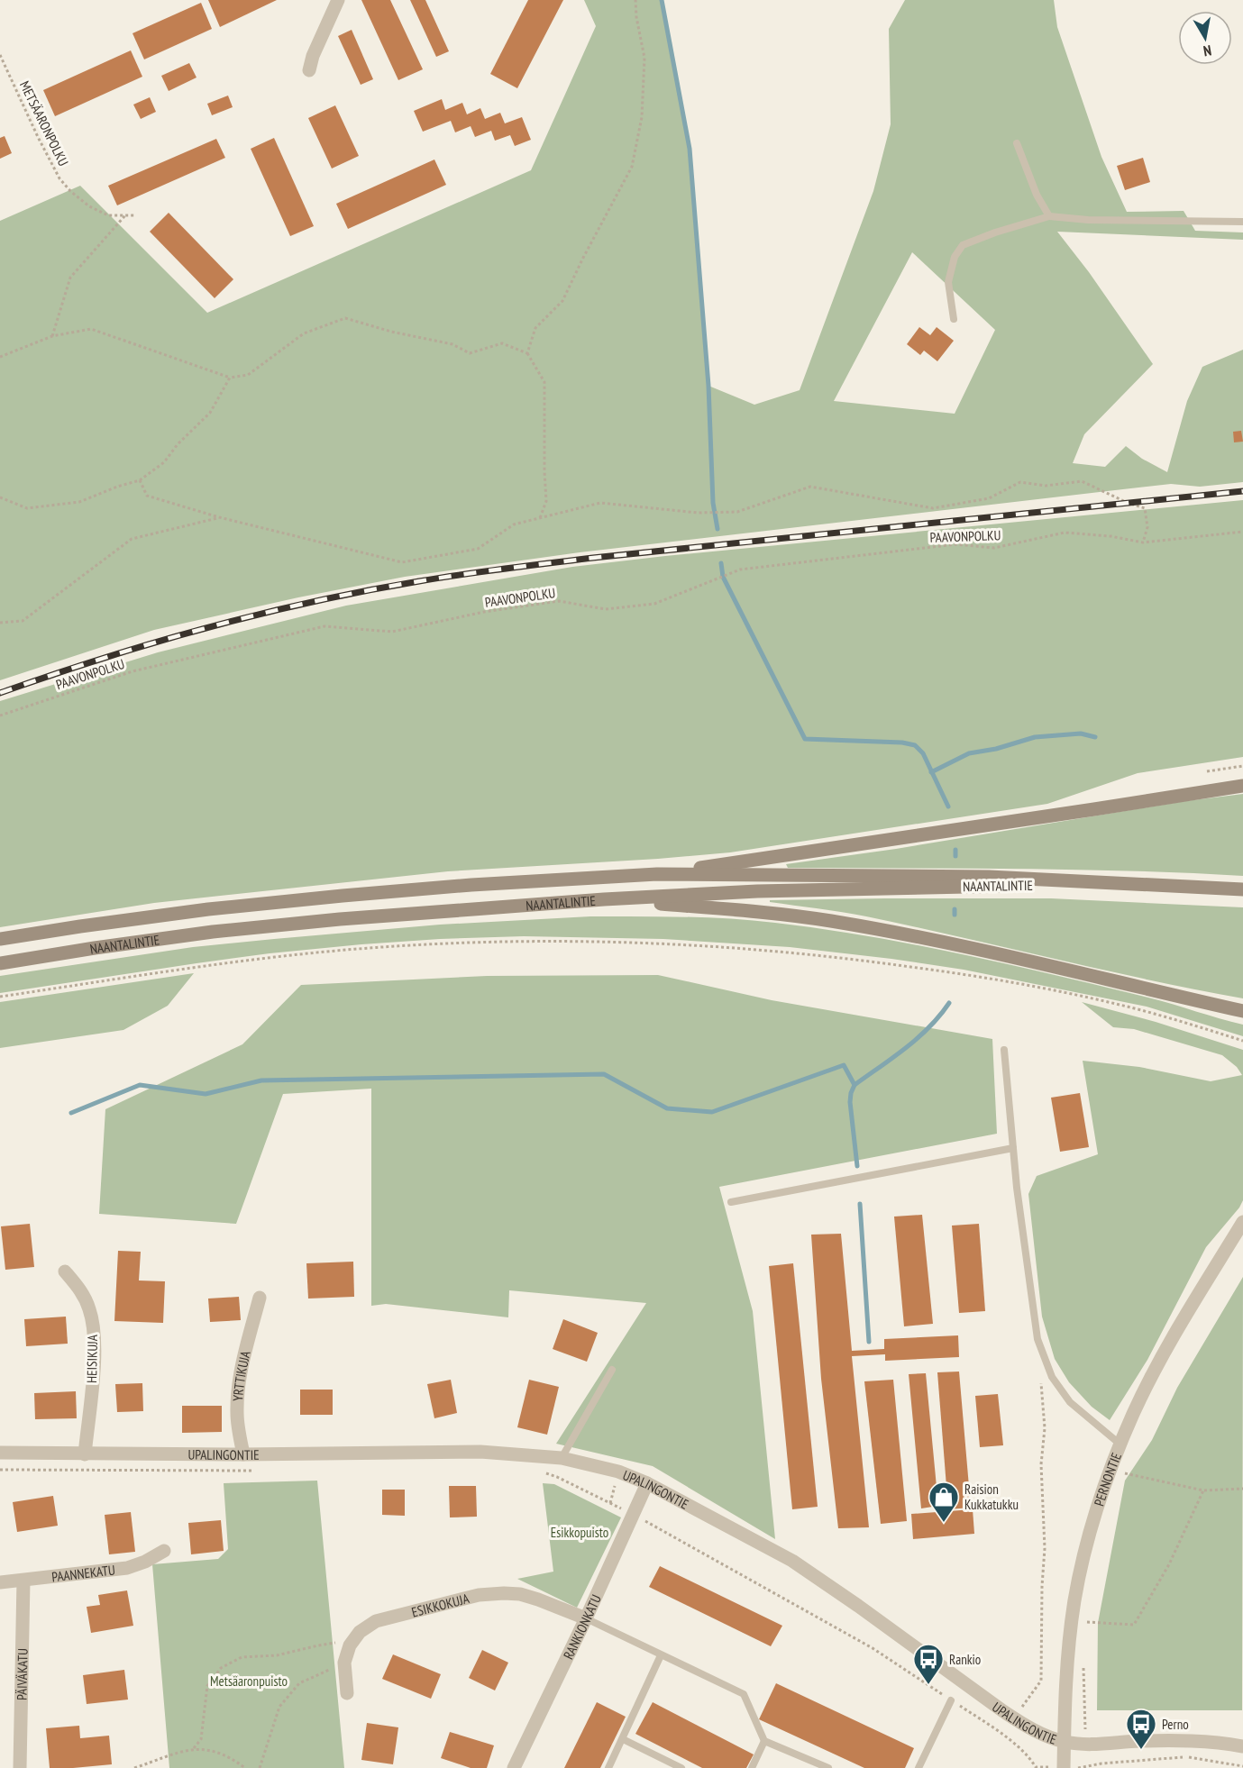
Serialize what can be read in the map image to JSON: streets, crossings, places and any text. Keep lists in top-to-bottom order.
{
  "streets": {
    "main road": ["NAANTALINTIE"],
    "street": [
      "HEISIKUJA",
      "YRTTIKUJA",
      "UPALINGONTIE",
      "PERNONTIE",
      "PAANNEKATU",
      "ESIKKOKUJA",
      "RANKIONKATU",
      "PÄIVÄKATU"
    ],
    "path": ["METSÄARONPOLKU", "PAAVONPOLKU"]
  },
  "crossings": [
    ["HEISIKUJA", "UPALINGONTIE"],
    ["YRTTIKUJA", "UPALINGONTIE"],
    ["UPALINGONTIE", "PERNONTIE"],
    ["UPALINGONTIE", "RANKIONKATU"],
    ["PAANNEKATU", "PÄIVÄKATU"],
    ["ESIKKOKUJA", "RANKIONKATU"]
  ],
  "parks": ["Esikkopuisto", "Metsäaronpuisto"],
  "places": {
    "shop": ["Raision Kukkatukku"],
    "bus stop": ["Rankio", "Perno"]
  },
  "north": "bottom"
}
